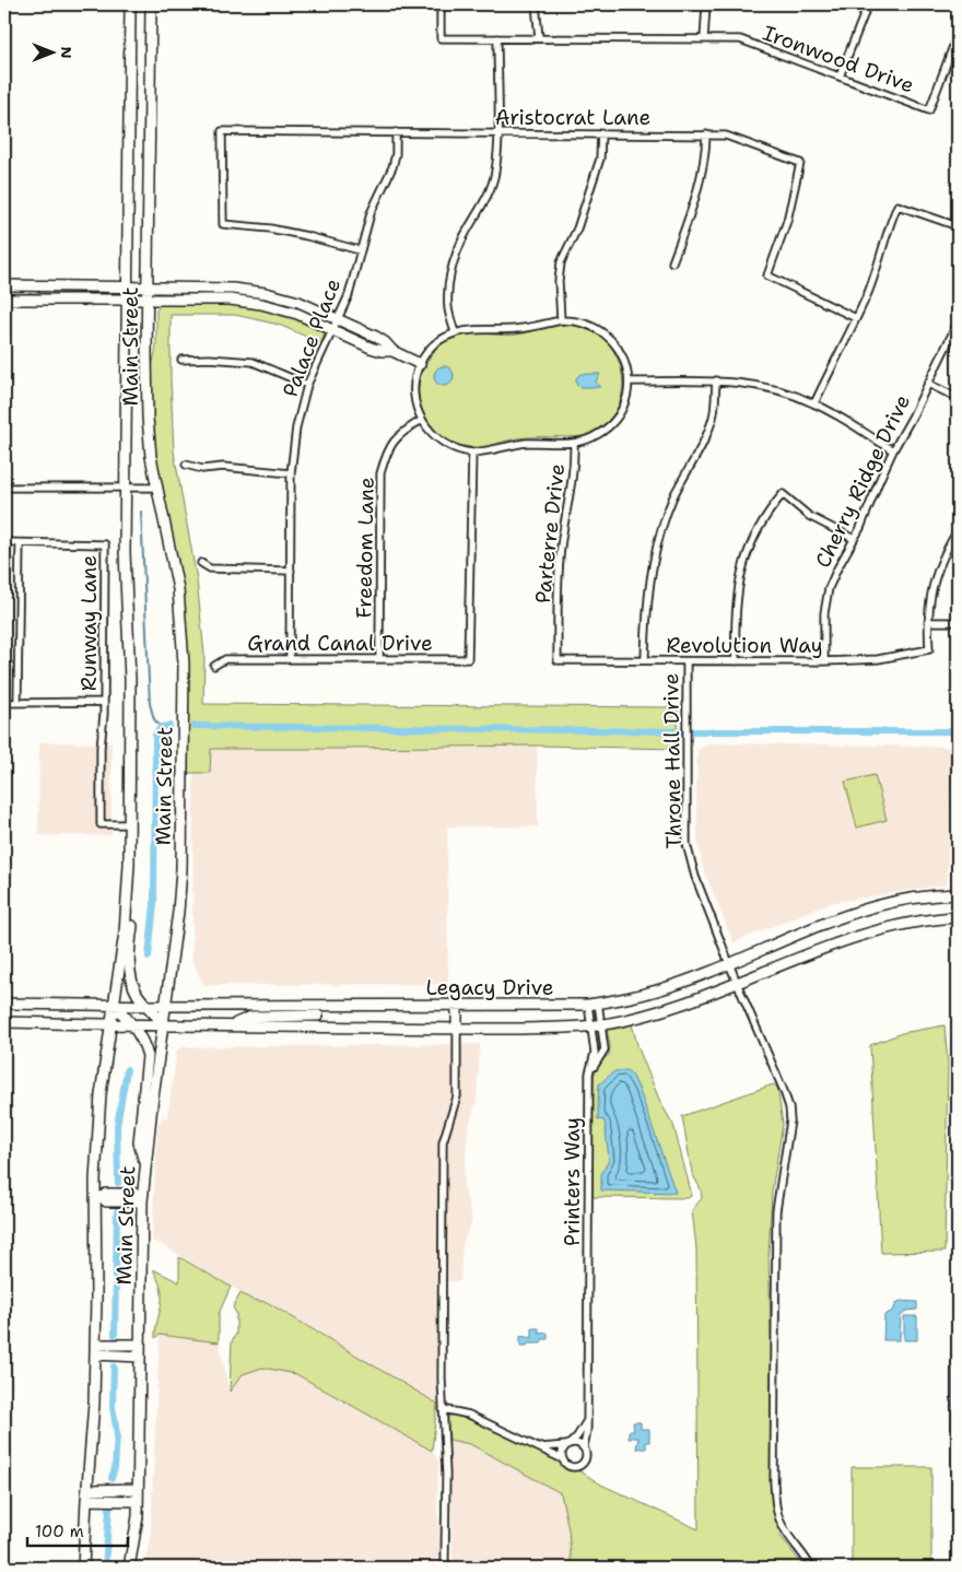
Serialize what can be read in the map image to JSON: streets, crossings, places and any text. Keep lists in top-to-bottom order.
{
  "streets": {
    "main road": ["Main Street", "Legacy Drive"],
    "street": [
      "Ironwood Drive",
      "Aristocrat Lane",
      "Palace Place",
      "Cherry Ridge Drive",
      "Parterre Drive",
      "Freedom Lane",
      "Runway Lane",
      "Grand Canal Drive",
      "Revolution Way",
      "Throne Hall Drive",
      "Printers Way"
    ]
  },
  "crossings": [
    ["Aristocrat Lane", "Palace Place"],
    ["Palace Place", "Grand Canal Drive"],
    ["Main Street", "Runway Lane"],
    ["Main Street", "Legacy Drive"],
    ["Cherry Ridge Drive", "Revolution Way"],
    ["Parterre Drive", "Freedom Lane"],
    ["Parterre Drive", "Grand Canal Drive"],
    ["Parterre Drive", "Revolution Way"],
    ["Freedom Lane", "Grand Canal Drive"],
    ["Revolution Way", "Throne Hall Drive"],
    ["Throne Hall Drive", "Legacy Drive"],
    ["Legacy Drive", "Printers Way"]
  ],
  "scale_bar": "100 m",
  "north": "right"
}
